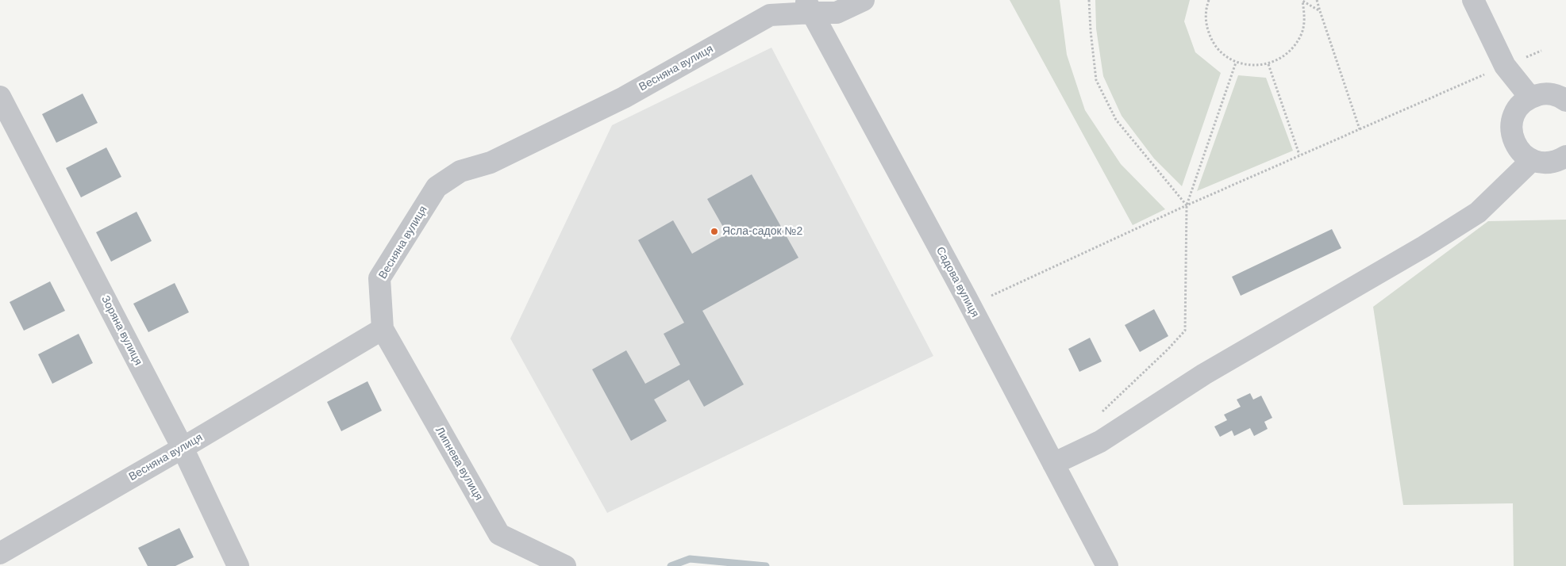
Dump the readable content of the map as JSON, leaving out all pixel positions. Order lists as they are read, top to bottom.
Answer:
{
  "streets": {
    "street": [
      "Весняна вулиця",
      "Садова вулиця",
      "Зоряна вулиця",
      "Липнева вулиця"
    ]
  },
  "crossings": [
    ["Весняна вулиця", "Садова вулиця"],
    ["Весняна вулиця", "Зоряна вулиця"],
    ["Весняна вулиця", "Липнева вулиця"]
  ],
  "places": ["Ясла-садок №2"]
}
